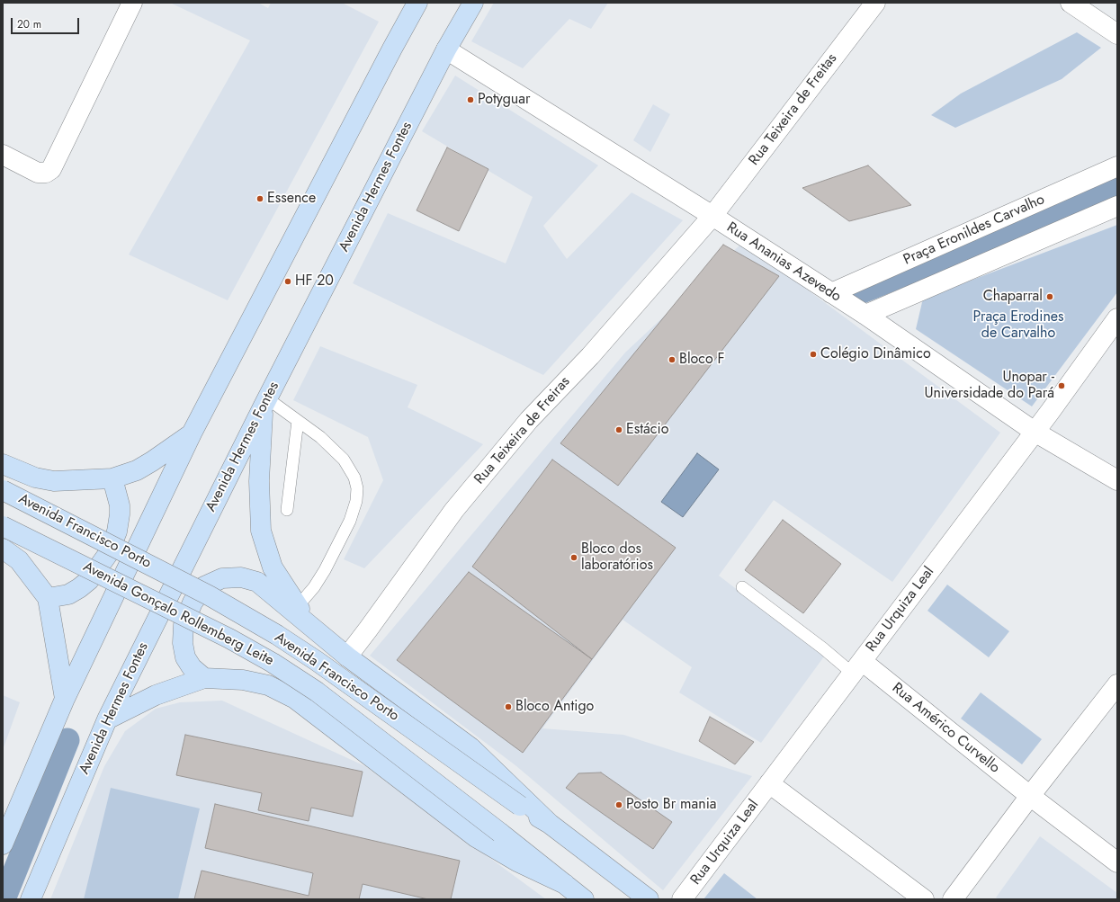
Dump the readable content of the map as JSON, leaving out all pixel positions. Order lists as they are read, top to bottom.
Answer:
{
  "streets": {
    "main road": ["Avenida Hermes Fontes", "Avenida Francisco Porto", "Avenida Gonçalo Rollemberg Leite"],
    "street": [
      "Rua Teixeira de Freitas",
      "Praça Eronildes Carvalho",
      "Rua Ananias Azevedo",
      "Rua Teixeira de Freiras",
      "Rua Urquiza Leal",
      "Rua Américo Curvello"
    ]
  },
  "crossings": [
    ["Rua Teixeira de Freitas", "Rua Ananias Azevedo"],
    ["Rua Teixeira de Freitas", "Rua Teixeira de Freiras"],
    ["Avenida Hermes Fontes", "Rua Ananias Azevedo"],
    ["Praça Eronildes Carvalho", "Rua Ananias Azevedo"],
    ["Rua Ananias Azevedo", "Rua Teixeira de Freiras"],
    ["Rua Ananias Azevedo", "Rua Urquiza Leal"],
    ["Rua Urquiza Leal", "Rua Américo Curvello"]
  ],
  "parks": ["Praça Erodines de Carvalho"],
  "places": [
    "Potyguar",
    "Essence",
    "HF 20",
    "Chaparral",
    "Colégio Dinâmico",
    "Bloco F",
    "Unopar - Universidade do Pará",
    "Estácio",
    "Bloco dos laboratórios",
    "Bloco Antigo",
    "Posto Br mania"
  ],
  "scale_bar": "20 m"
}
